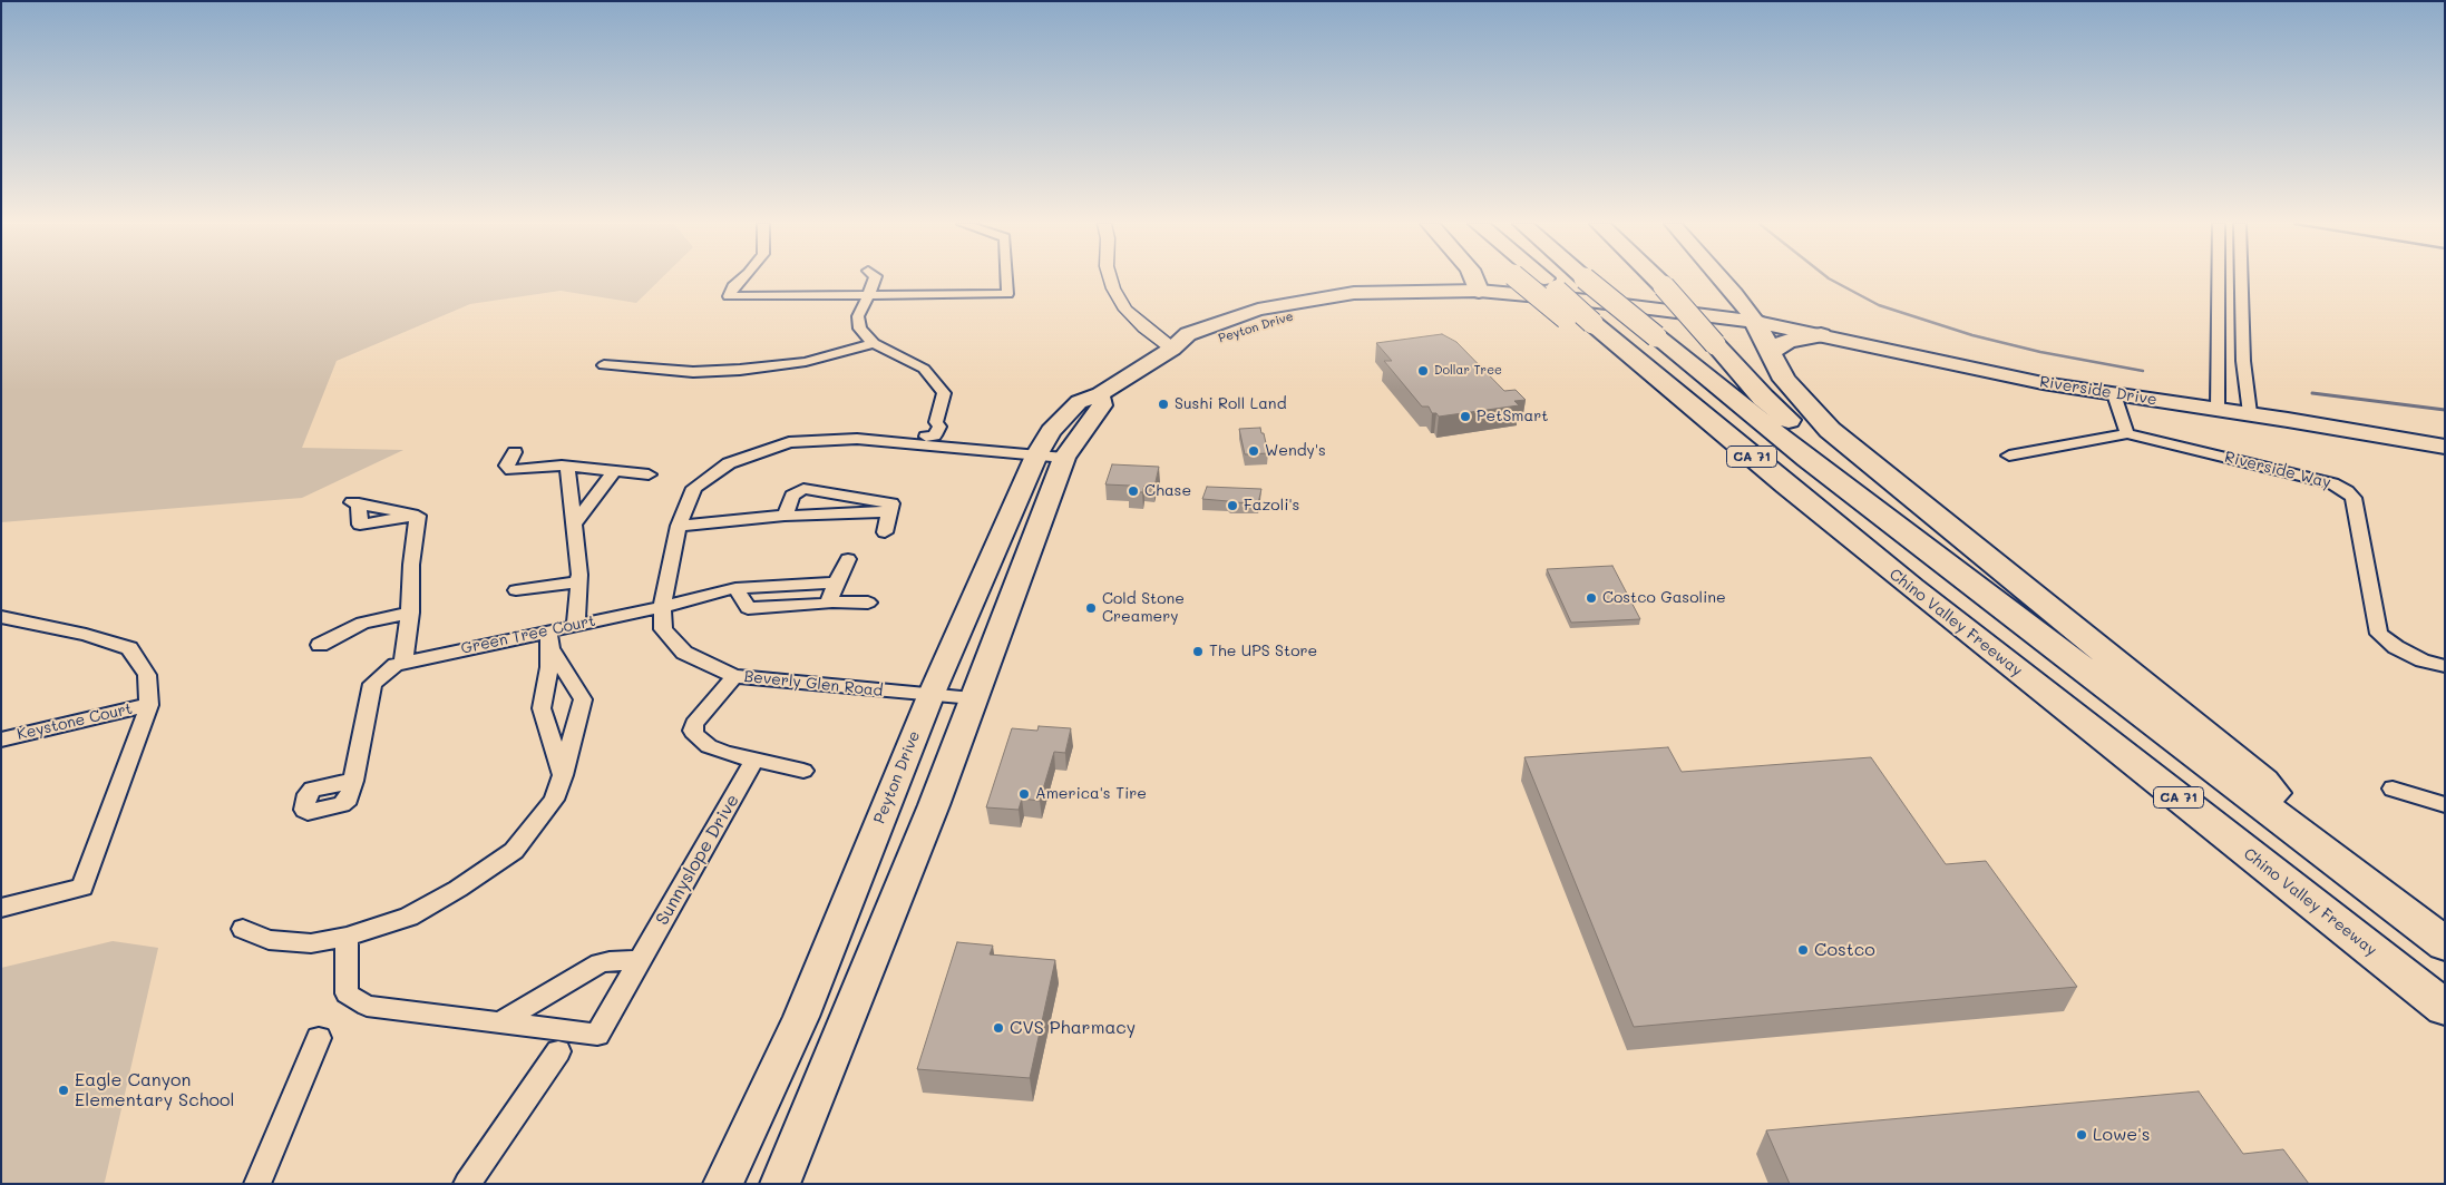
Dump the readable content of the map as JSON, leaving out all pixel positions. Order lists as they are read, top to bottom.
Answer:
{
  "streets": {
    "highway": ["CA 71", "Chino Valley Freeway"],
    "main road": ["Peyton Drive", "Riverside Drive"],
    "street": [
      "Riverside Way",
      "Green Tree Court",
      "Beverly Glen Road",
      "Keystone Court",
      "Sunnyslope Drive"
    ]
  },
  "crossings": [
    ["Peyton Drive", "Riverside Drive"],
    ["Peyton Drive", "Beverly Glen Road"],
    ["Green Tree Court", "Beverly Glen Road"]
  ],
  "places": [
    "Dollar Tree",
    "Sushi Roll Land",
    "PetSmart",
    "Wendy's",
    "Chase",
    "Fazoli's",
    "Costco Gasoline",
    "Cold Stone Creamery",
    "The UPS Store",
    "America's Tire",
    "Costco",
    "CVS Pharmacy",
    "Eagle Canyon Elementary School",
    "Lowe's"
  ]
}
